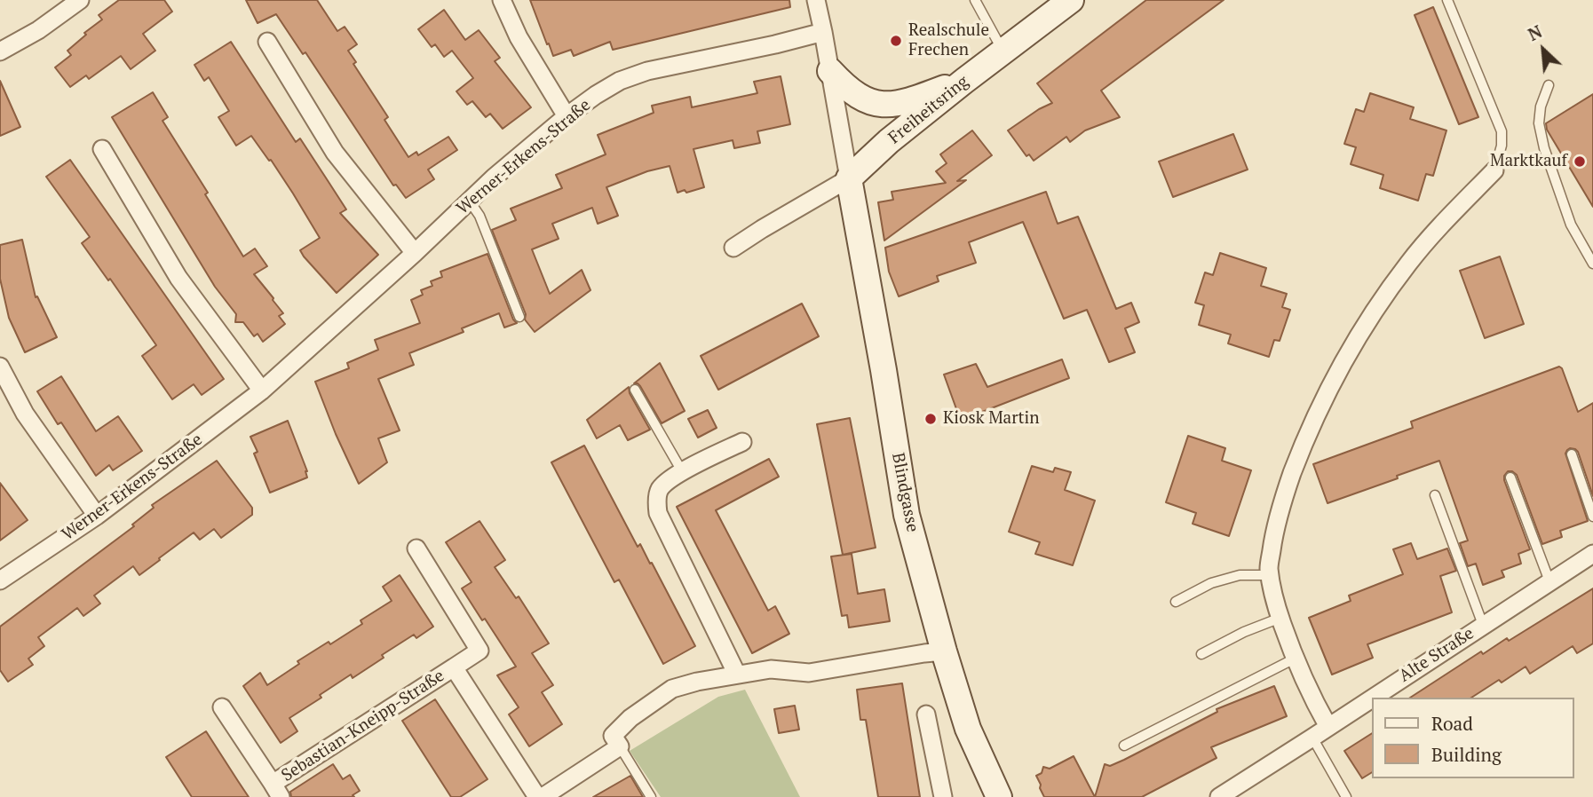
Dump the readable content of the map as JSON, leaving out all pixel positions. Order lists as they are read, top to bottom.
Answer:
{
  "streets": {
    "main road": ["Freiheitsring", "Blindgasse"],
    "street": ["Werner-Erkens-Straße", "Alte Straße", "Sebastian-Kneipp-Straße"]
  },
  "crossings": [
    ["Freiheitsring", "Blindgasse"]
  ],
  "places": ["Realschule Frechen", "Marktkauf", "Kiosk Martin"],
  "legend": ["Road", "Building"],
  "north": "top left"
}
